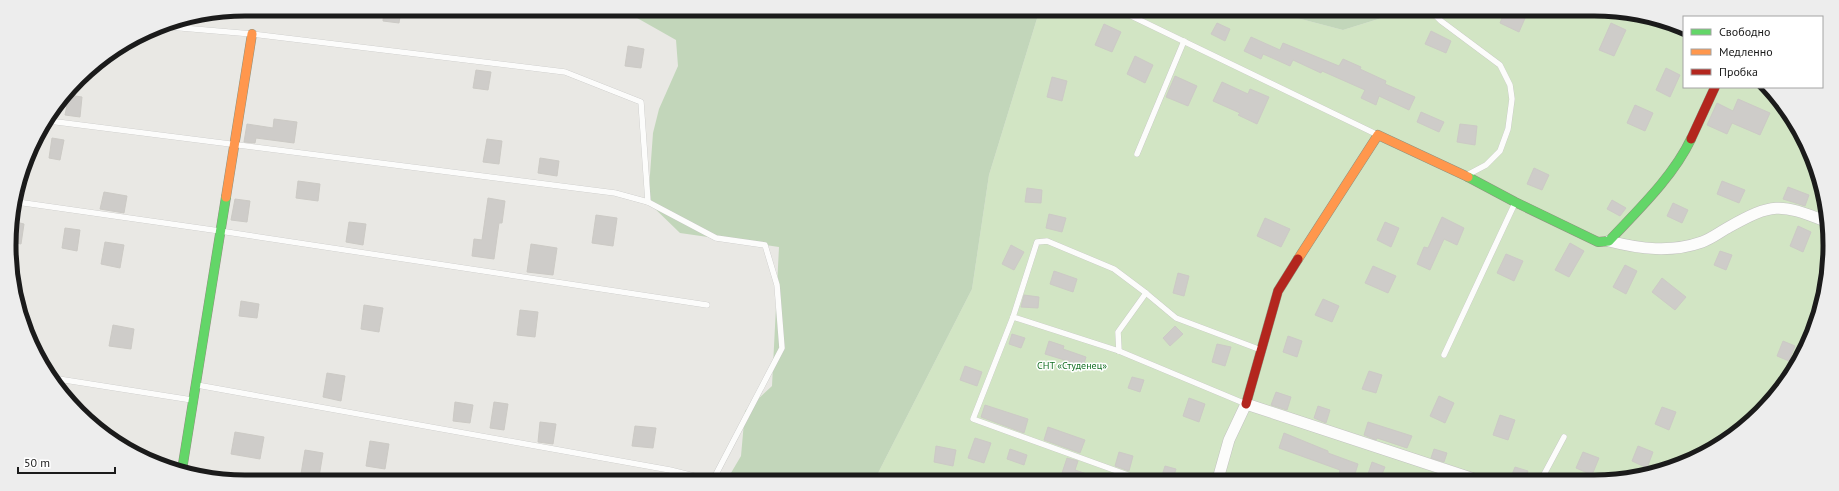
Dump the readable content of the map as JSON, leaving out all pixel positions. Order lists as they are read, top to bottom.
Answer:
{
  "parks": ["СНТ «Студенец»"],
  "legend": ["Свободно", "Медленно", "Пробка"],
  "scale_bar": "50 m"
}
